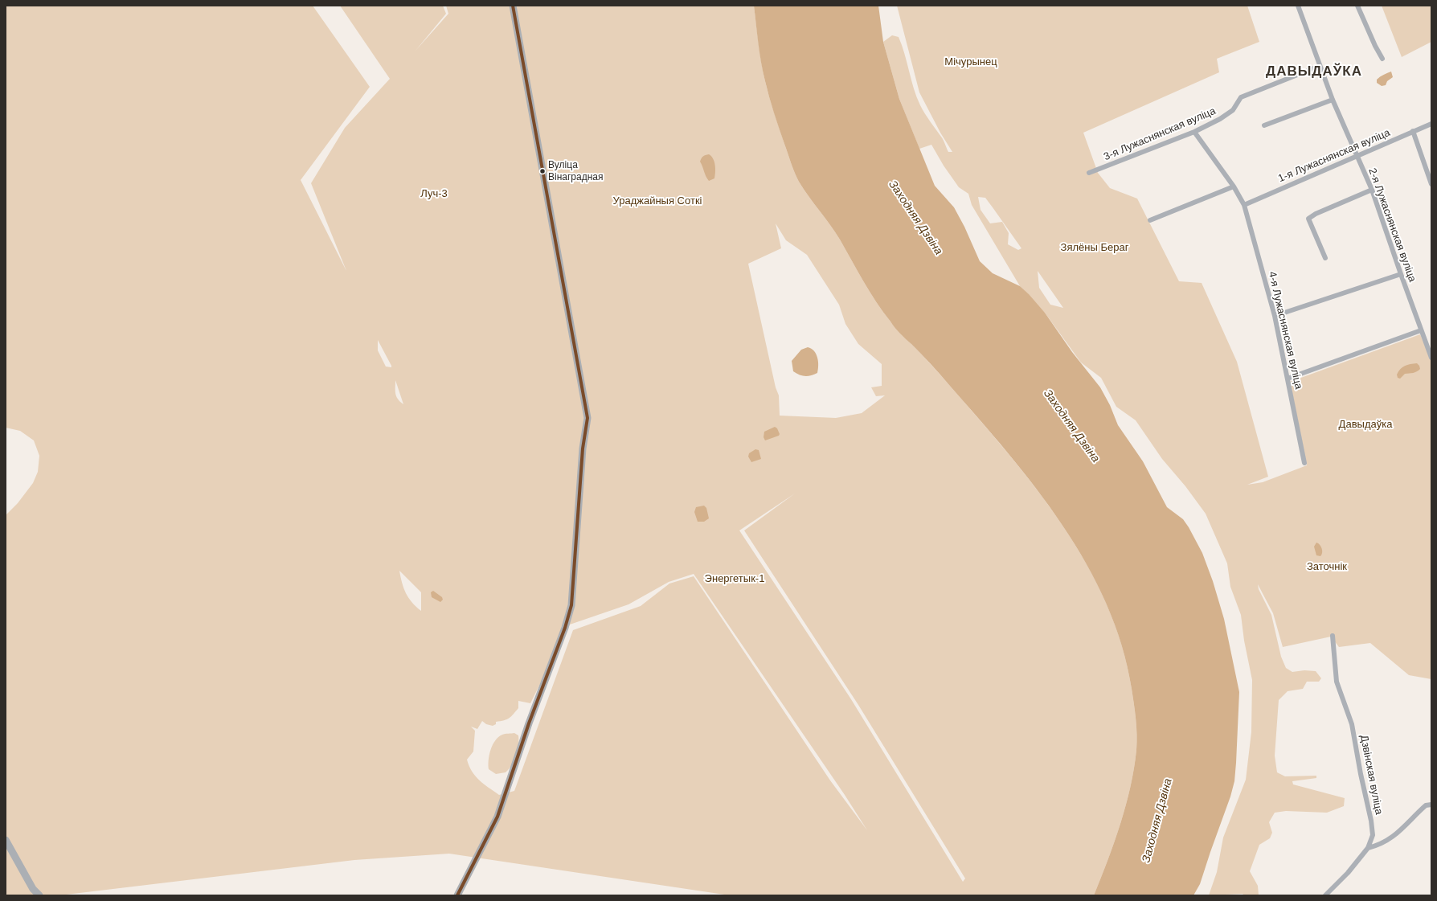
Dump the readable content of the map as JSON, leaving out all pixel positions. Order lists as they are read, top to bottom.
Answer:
{
  "streets": {
    "street": [
      "3-я Лужаснянская вуліца",
      "1-я Лужаснянская вуліца",
      "2-я Лужаснянская вуліца",
      "4-я Лужаснянская вуліца",
      "Дзвінская вуліца"
    ]
  },
  "crossings": [
    ["3-я Лужаснянская вуліца", "2-я Лужаснянская вуліца"],
    ["3-я Лужаснянская вуліца", "4-я Лужаснянская вуліца"],
    ["1-я Лужаснянская вуліца", "2-я Лужаснянская вуліца"],
    ["1-я Лужаснянская вуліца", "4-я Лужаснянская вуліца"]
  ],
  "districts": ["ДАВЫДАЎКА"],
  "water": ["Заходняя Дзвіна"],
  "parks": [
    "Мічурынец",
    "Луч-3",
    "Ураджайныя Соткі",
    "Зялёны Бераг",
    "Давыдаўка",
    "Заточнік",
    "Энергетык-1"
  ],
  "places": ["Вуліца Вінаградная"]
}
